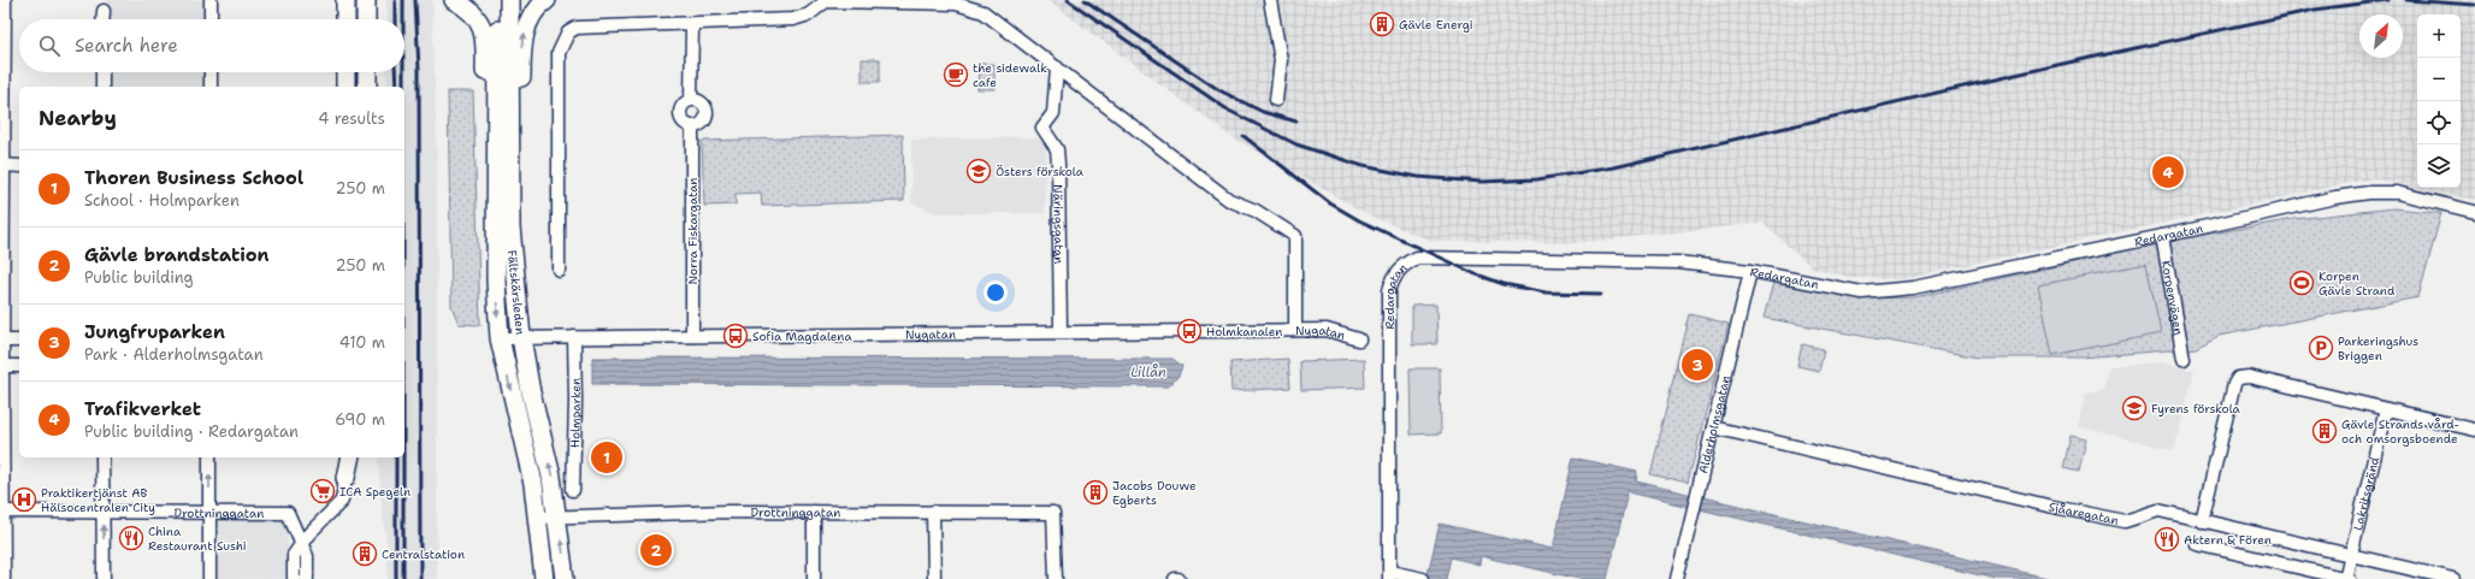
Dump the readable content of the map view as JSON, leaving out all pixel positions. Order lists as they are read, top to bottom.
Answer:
{
  "streets": {
    "main road": ["Fältskärsleden"],
    "street": [
      "Näringsgatan",
      "Norra Fiskargatan",
      "Redargatan",
      "Korpenvägen",
      "Nygatan",
      "Holmparken",
      "Alderholmsgatan",
      "Lakritsgränd",
      "Drottninggatan",
      "Sjåaregatan"
    ]
  },
  "crossings": [
    ["Näringsgatan", "Nygatan"],
    ["Norra Fiskargatan", "Nygatan"],
    ["Redargatan", "Korpenvägen"],
    ["Redargatan", "Alderholmsgatan"],
    ["Fältskärsleden", "Nygatan"],
    ["Fältskärsleden", "Drottninggatan"],
    ["Nygatan", "Holmparken"],
    ["Alderholmsgatan", "Sjåaregatan"],
    ["Lakritsgränd", "Sjåaregatan"]
  ],
  "water": ["Lillån"],
  "places": {
    "building": [
      "Gävle Energi",
      "Gävle Strands vård- och omsorgsboende",
      "Jacobs Douwe Egberts",
      "Centralstation"
    ],
    "cafe": ["the sidewalk cafe"],
    "school or university": ["Östers förskola", "Fyrens förskola"],
    "sports": ["Korpen Gävle Strand"],
    "bus stop": ["Holmkanalen", "Sofia Magdalena"],
    "parking": ["Parkeringshus Briggen"],
    "supermarket": ["ICA Spegeln"],
    "hospital": ["Praktikertjänst AB Hälsocentralen City"],
    "restaurant": ["China Restaurant Sushi", "Aktern & Fören"]
  },
  "north": "top right",
  "page": {
    "map_buttons": ["+", "−"],
    "search": "Search here",
    "heading": ["Nearby", "4 results"],
    "list": [
      {
        "mark": "1",
        "name": "Thoren Business School",
        "note": "School · Holmparken",
        "value": "250 m"
      },
      {
        "mark": "2",
        "name": "Gävle brandstation",
        "note": "Public building",
        "value": "250 m"
      },
      {
        "mark": "3",
        "name": "Jungfruparken",
        "note": "Park · Alderholmsgatan",
        "value": "410 m"
      },
      {
        "mark": "4",
        "name": "Trafikverket",
        "note": "Public building · Redargatan",
        "value": "690 m"
      }
    ],
    "pins": [
      "4",
      "3",
      "1",
      "2"
    ]
  }
}
